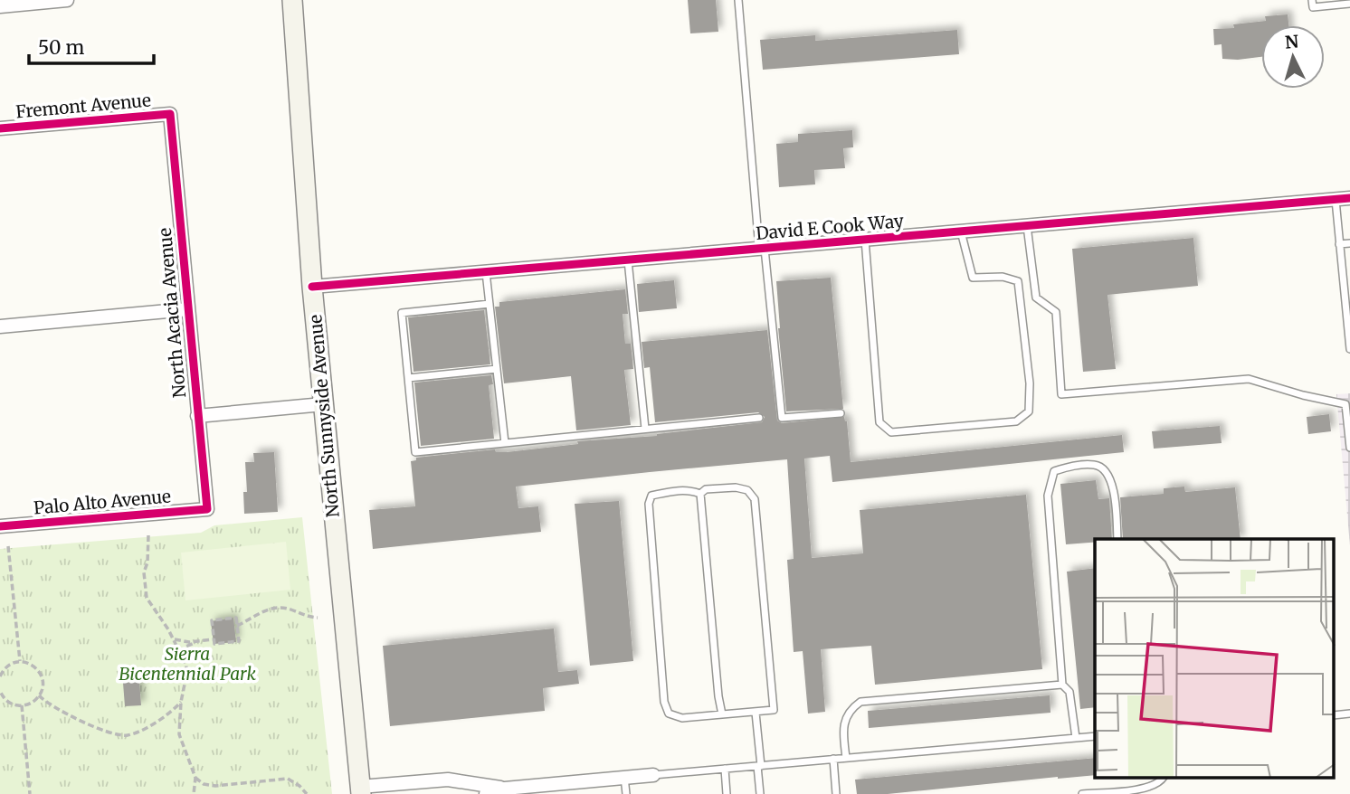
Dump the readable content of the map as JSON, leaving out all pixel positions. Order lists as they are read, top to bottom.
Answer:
{
  "streets": {
    "main road": ["North Sunnyside Avenue"],
    "street": [
      "Fremont Avenue",
      "David E Cook Way",
      "North Acacia Avenue",
      "Palo Alto Avenue"
    ]
  },
  "crossings": [
    ["Fremont Avenue", "North Acacia Avenue"],
    ["David E Cook Way", "North Sunnyside Avenue"],
    ["North Acacia Avenue", "Palo Alto Avenue"]
  ],
  "parks": ["Sierra Bicentennial Park"],
  "scale_bar": "50 m",
  "north": "top"
}
